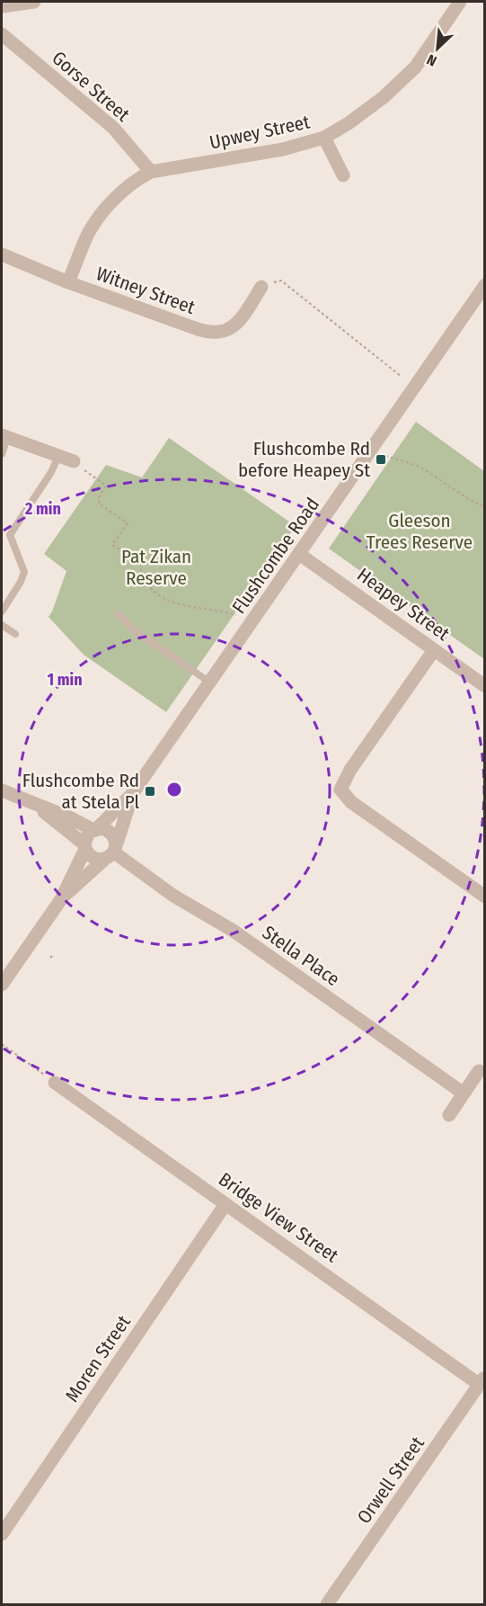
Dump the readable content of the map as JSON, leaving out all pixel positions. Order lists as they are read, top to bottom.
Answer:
{
  "streets": {
    "street": [
      "Gorse Street",
      "Upwey Street",
      "Witney Street",
      "Flushcombe Road",
      "Heapey Street",
      "Stella Place",
      "Bridge View Street",
      "Moren Street",
      "Orwell Street"
    ]
  },
  "crossings": [
    ["Gorse Street", "Upwey Street"],
    ["Upwey Street", "Witney Street"],
    ["Flushcombe Road", "Heapey Street"],
    ["Flushcombe Road", "Stella Place"],
    ["Bridge View Street", "Moren Street"],
    ["Bridge View Street", "Orwell Street"]
  ],
  "parks": ["Gleeson Trees Reserve", "Pat Zikan Reserve"],
  "places": {
    "transit": ["Flushcombe Rd before Heapey St", "Flushcombe Rd at Stela Pl"]
  },
  "north": "bottom left",
  "rings": ["2 min", "1 min"]
}
